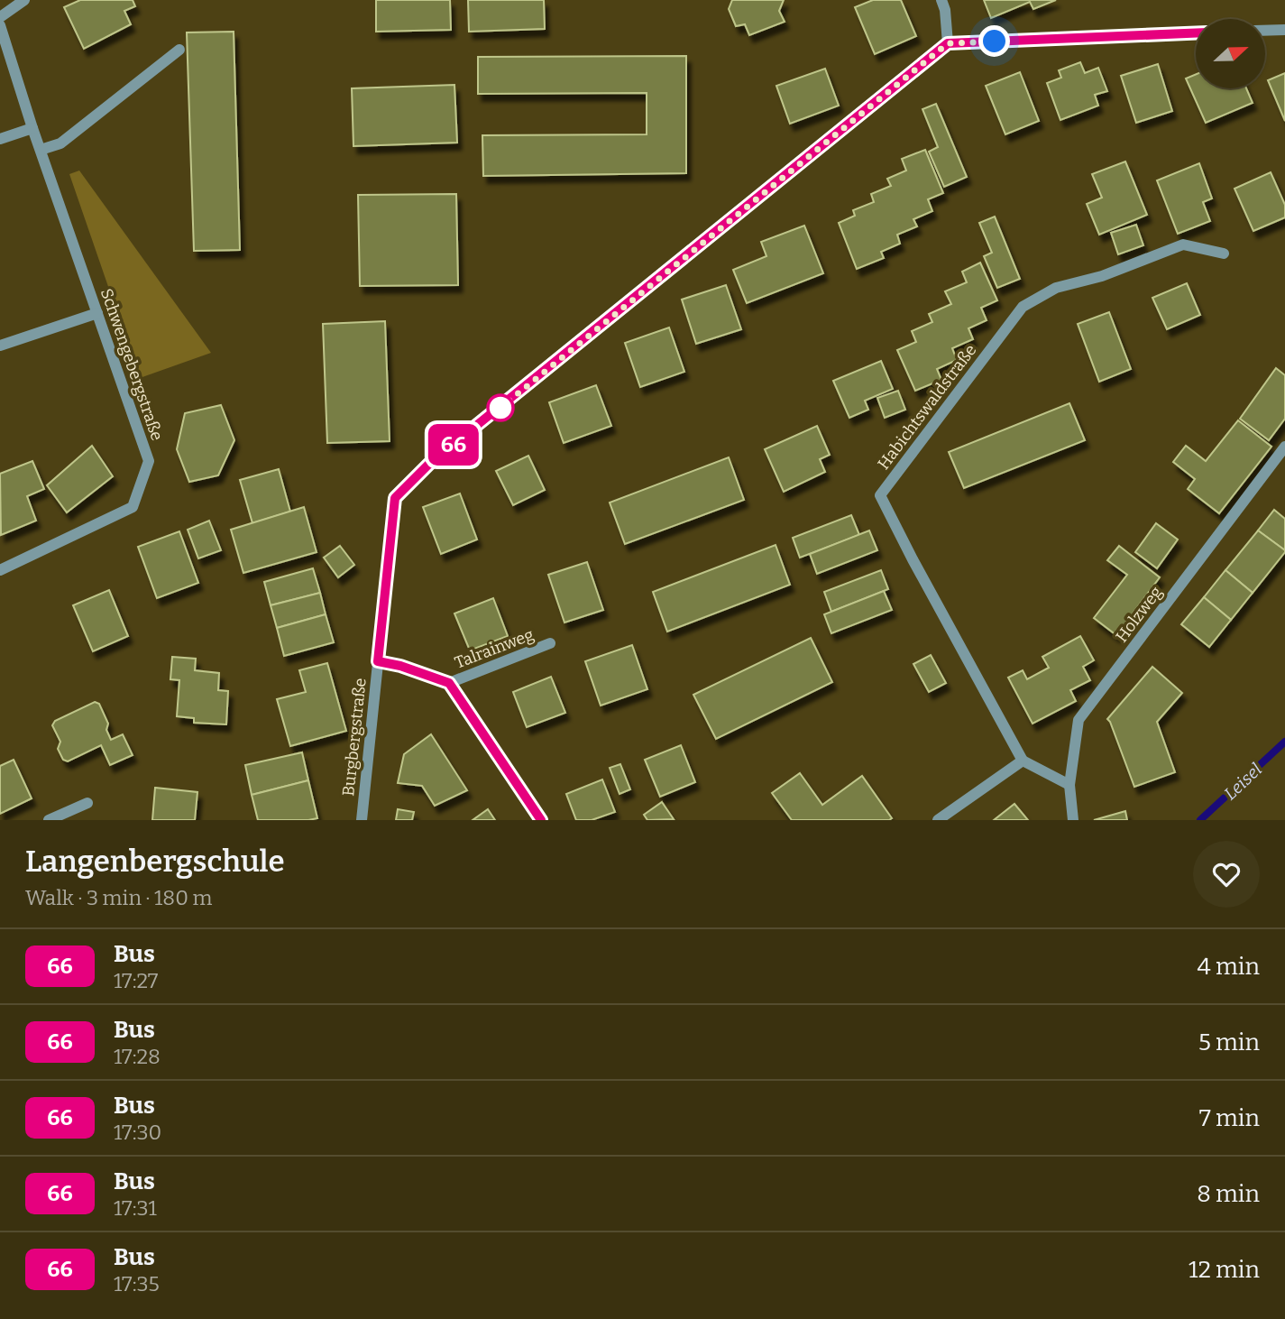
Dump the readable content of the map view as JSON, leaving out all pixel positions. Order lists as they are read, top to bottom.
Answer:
{
  "streets": {
    "street": [
      "Schwengebergstraße",
      "Habichtswaldstraße",
      "Holzweg",
      "Talrainweg",
      "Burgbergstraße"
    ]
  },
  "crossings": [
    ["Talrainweg", "Burgbergstraße"]
  ],
  "water": ["Leisel"],
  "lines": ["bus line 66"],
  "north": "right",
  "page": {
    "on_map": "66",
    "heading": ["Langenbergschule", "Walk · 3 min · 180 m"],
    "list": [
      {
        "mark": "66",
        "name": "Bus",
        "note": "17:27",
        "value": "4 min"
      },
      {
        "mark": "66",
        "name": "Bus",
        "note": "17:28",
        "value": "5 min"
      },
      {
        "mark": "66",
        "name": "Bus",
        "note": "17:30",
        "value": "7 min"
      },
      {
        "mark": "66",
        "name": "Bus",
        "note": "17:31",
        "value": "8 min"
      },
      {
        "mark": "66",
        "name": "Bus",
        "note": "17:35",
        "value": "12 min"
      }
    ]
  }
}
